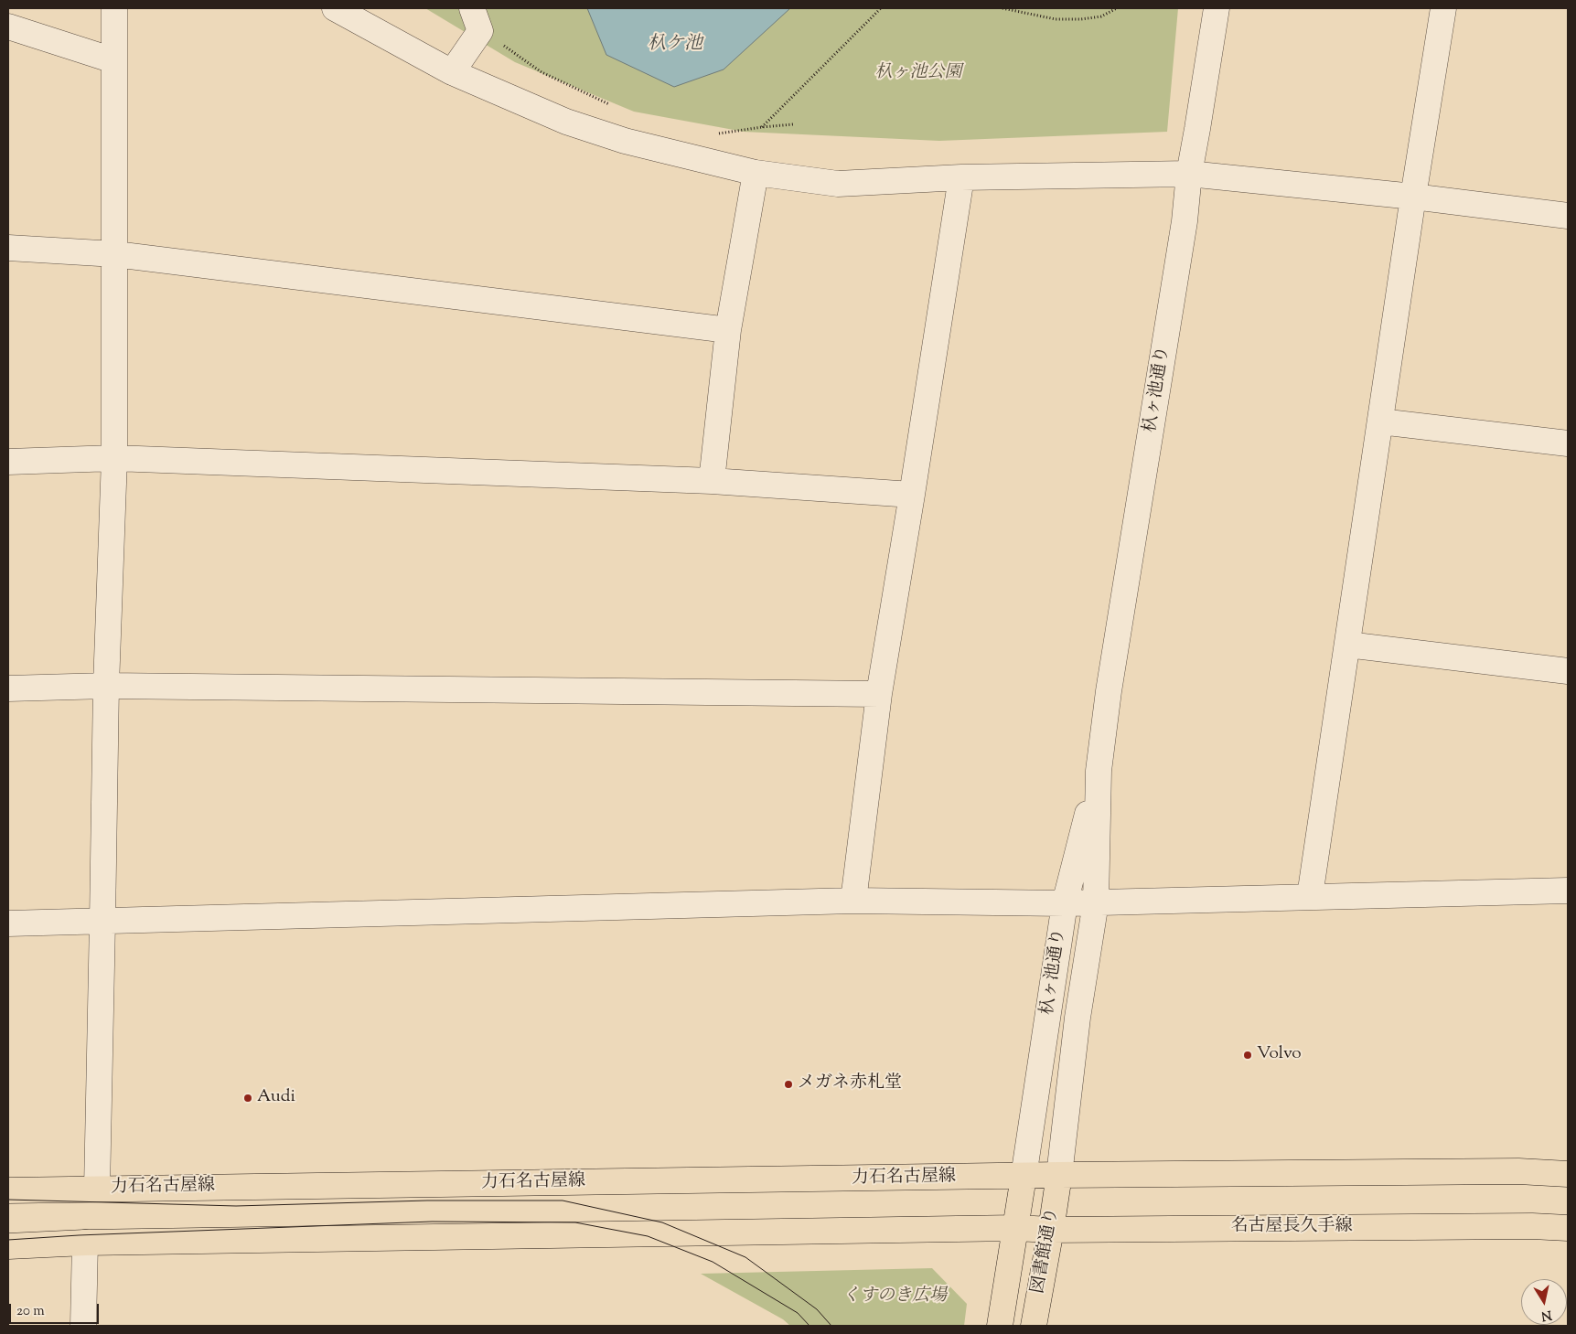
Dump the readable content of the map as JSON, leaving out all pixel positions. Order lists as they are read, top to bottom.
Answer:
{
  "streets": {
    "main road": ["力石名古屋線", "名古屋長久手線", "図書館通り"],
    "street": ["杁ヶ池通り"]
  },
  "crossings": [
    ["杁ヶ池通り", "力石名古屋線"],
    ["杁ヶ池通り", "図書館通り"],
    ["力石名古屋線", "図書館通り"],
    ["名古屋長久手線", "図書館通り"]
  ],
  "water": ["杁ケ池"],
  "parks": ["杁ヶ池公園", "くすのき広場"],
  "places": ["Volvo", "メガネ赤札堂", "Audi"],
  "scale_bar": "20 m",
  "north": "bottom"
}
